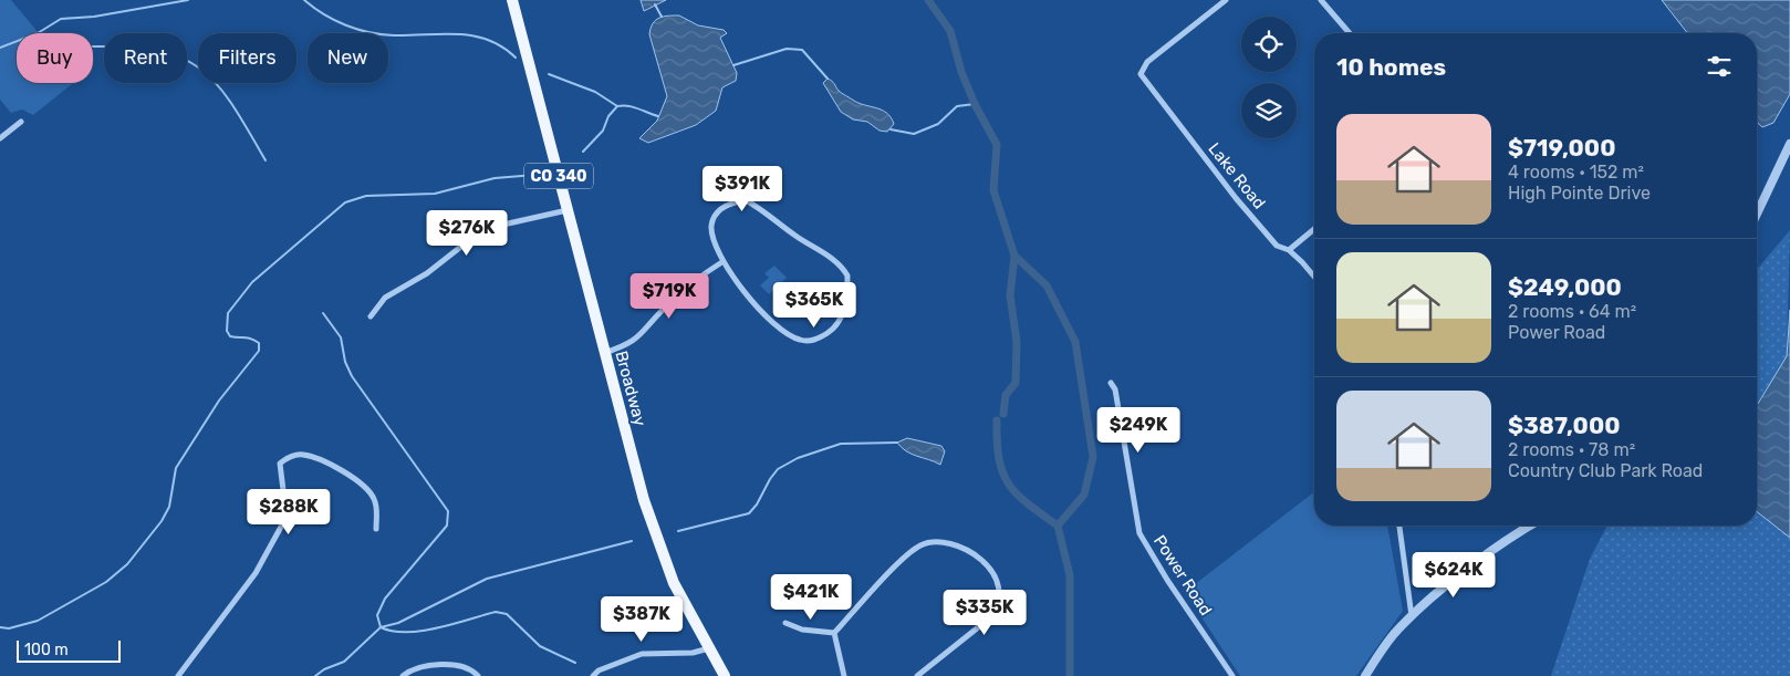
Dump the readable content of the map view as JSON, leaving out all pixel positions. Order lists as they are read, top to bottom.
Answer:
{
  "streets": {
    "main road": ["CO 340", "Broadway"],
    "street": ["Lake Road", "Power Road"]
  },
  "scale_bar": "100 m",
  "page": {
    "chip": [
      "Buy",
      "Rent",
      "Filters",
      "New"
    ],
    "heading": "10 homes",
    "list": [
      {
        "name": "$719,000",
        "note": "4 rooms · 152 m² · High Pointe Drive"
      },
      {
        "name": "$249,000",
        "note": "2 rooms · 64 m² · Power Road"
      },
      {
        "name": "$387,000",
        "note": "2 rooms · 78 m² · Country Club Park Road"
      }
    ],
    "price": [
      "$391K",
      "$276K",
      "$719K",
      "$365K",
      "$249K",
      "$288K",
      "$624K",
      "$421K",
      "$335K",
      "$387K"
    ],
    "scale": "100 m"
  }
}
